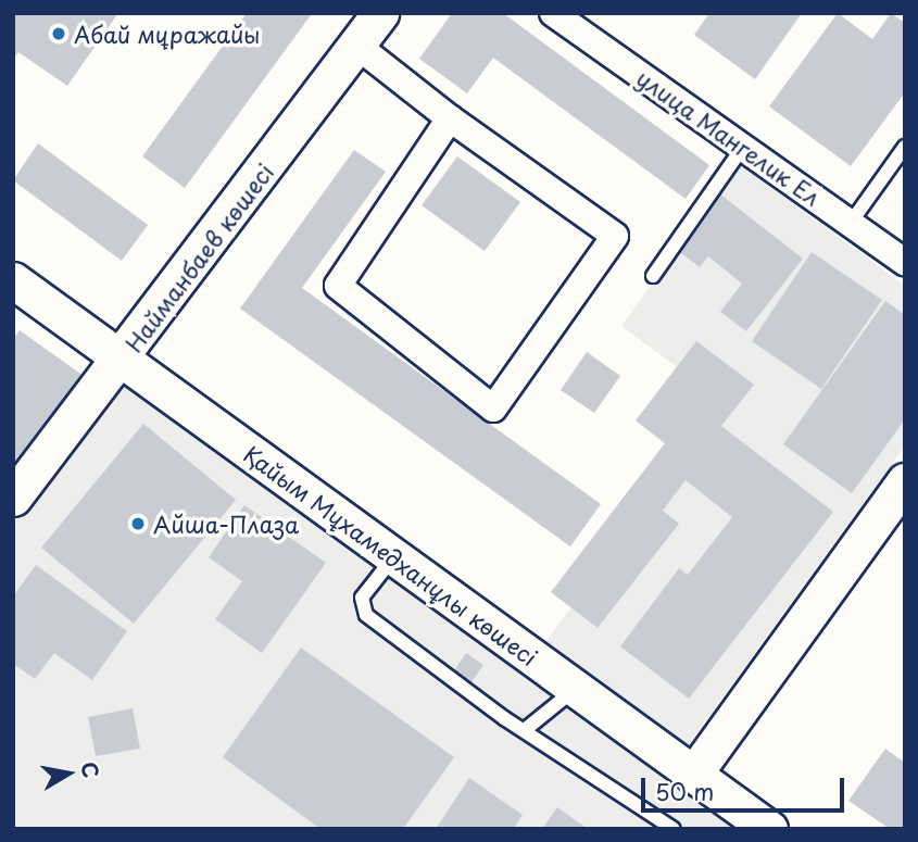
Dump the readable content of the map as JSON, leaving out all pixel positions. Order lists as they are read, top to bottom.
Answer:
{
  "streets": {
    "street": ["улица Мангелик Ел", "Найманбаев көшесі", "Қайым Мұхамедханұлы көшесі"]
  },
  "crossings": [
    ["Найманбаев көшесі", "Қайым Мұхамедханұлы көшесі"]
  ],
  "places": ["Абай мұражайы", "Айша-Плаза"],
  "scale_bar": "50 m",
  "north": "right"
}
